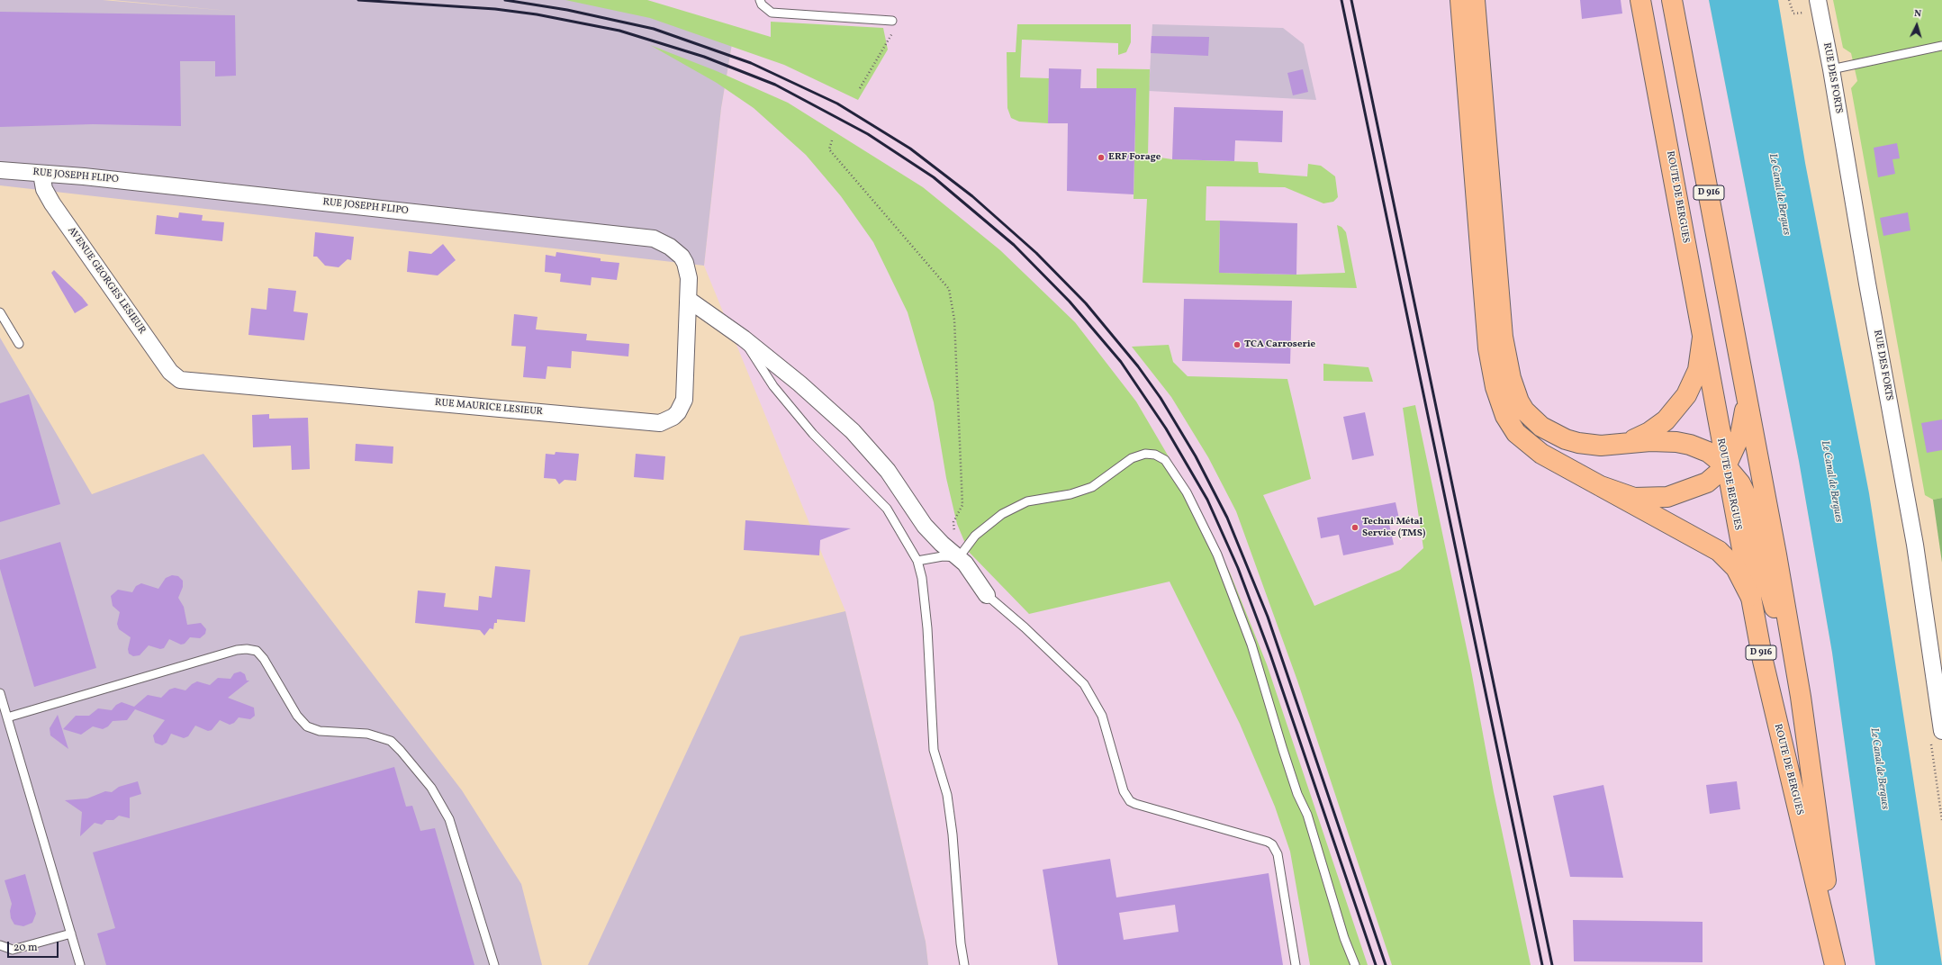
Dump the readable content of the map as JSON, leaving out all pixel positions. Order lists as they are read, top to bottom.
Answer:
{
  "streets": {
    "main road": ["D 916", "ROUTE DE BERGUES"],
    "street": [
      "RUE DES FORTS",
      "RUE JOSEPH FLIPO",
      "AVENUE GEORGES LESIEUR",
      "RUE MAURICE LESIEUR"
    ]
  },
  "crossings": [
    ["RUE JOSEPH FLIPO", "AVENUE GEORGES LESIEUR"],
    ["RUE JOSEPH FLIPO", "RUE MAURICE LESIEUR"],
    ["AVENUE GEORGES LESIEUR", "RUE MAURICE LESIEUR"]
  ],
  "water": ["Le Canal de Bergues"],
  "places": ["ERF Forage", "TCA Carroserie", "Techni Métal Service (TMS)"],
  "scale_bar": "20 m",
  "north": "top"
}
